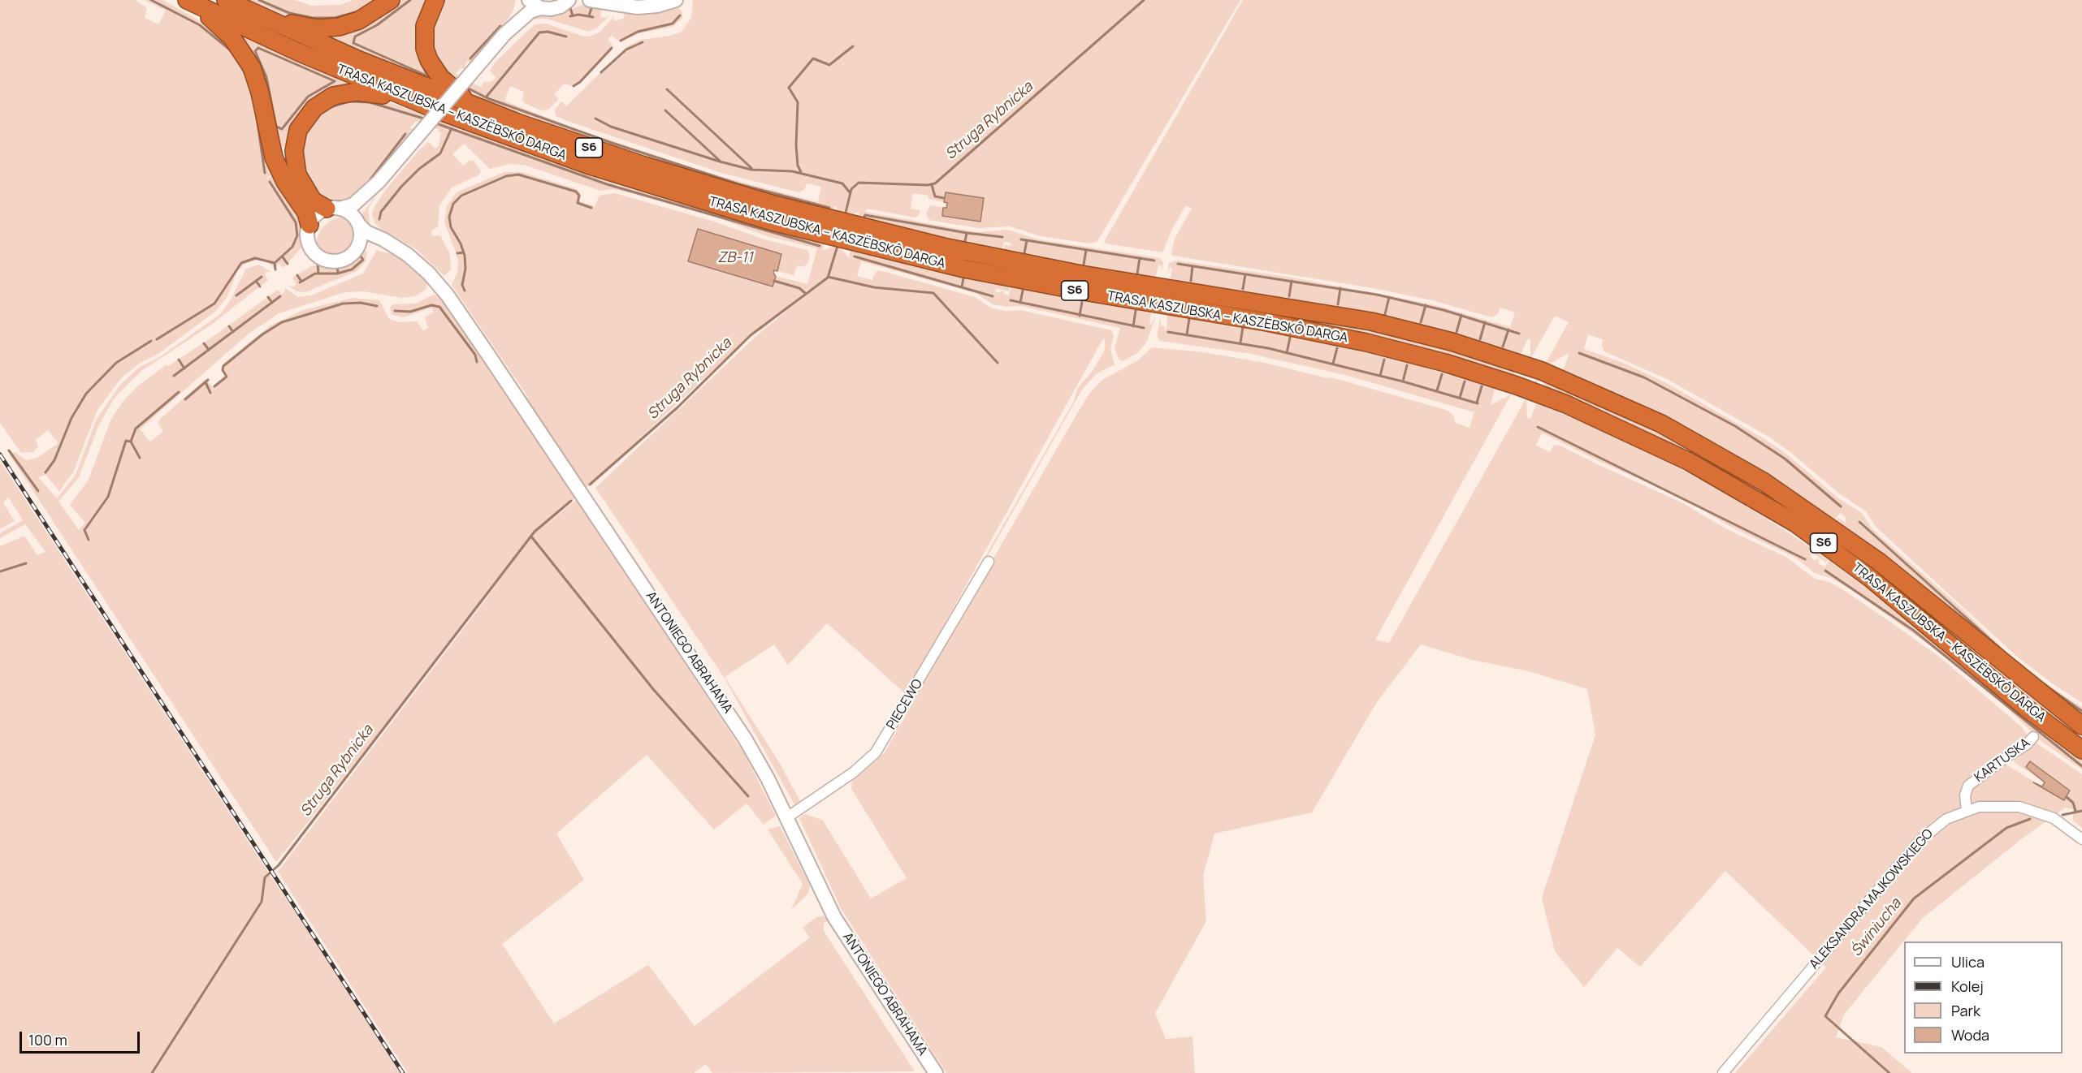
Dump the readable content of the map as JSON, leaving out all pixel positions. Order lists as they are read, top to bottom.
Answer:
{
  "streets": {
    "highway": ["TRASA KASZUBSKA – KASZËBSKÔ DARGA", "S6"],
    "main road": ["ANTONIEGO ABRAHAMA"],
    "street": ["PIECEWO", "KARTUSKA", "ALEKSANDRA MAJKOWSKIEGO"]
  },
  "crossings": [
    ["ANTONIEGO ABRAHAMA", "PIECEWO"],
    ["KARTUSKA", "ALEKSANDRA MAJKOWSKIEGO"]
  ],
  "water": ["Struga Rybnicka", "ZB-11", "Świniucha"],
  "legend": [
    "Ulica",
    "Kolej",
    "Park",
    "Woda"
  ],
  "scale_bar": "100 m"
}
